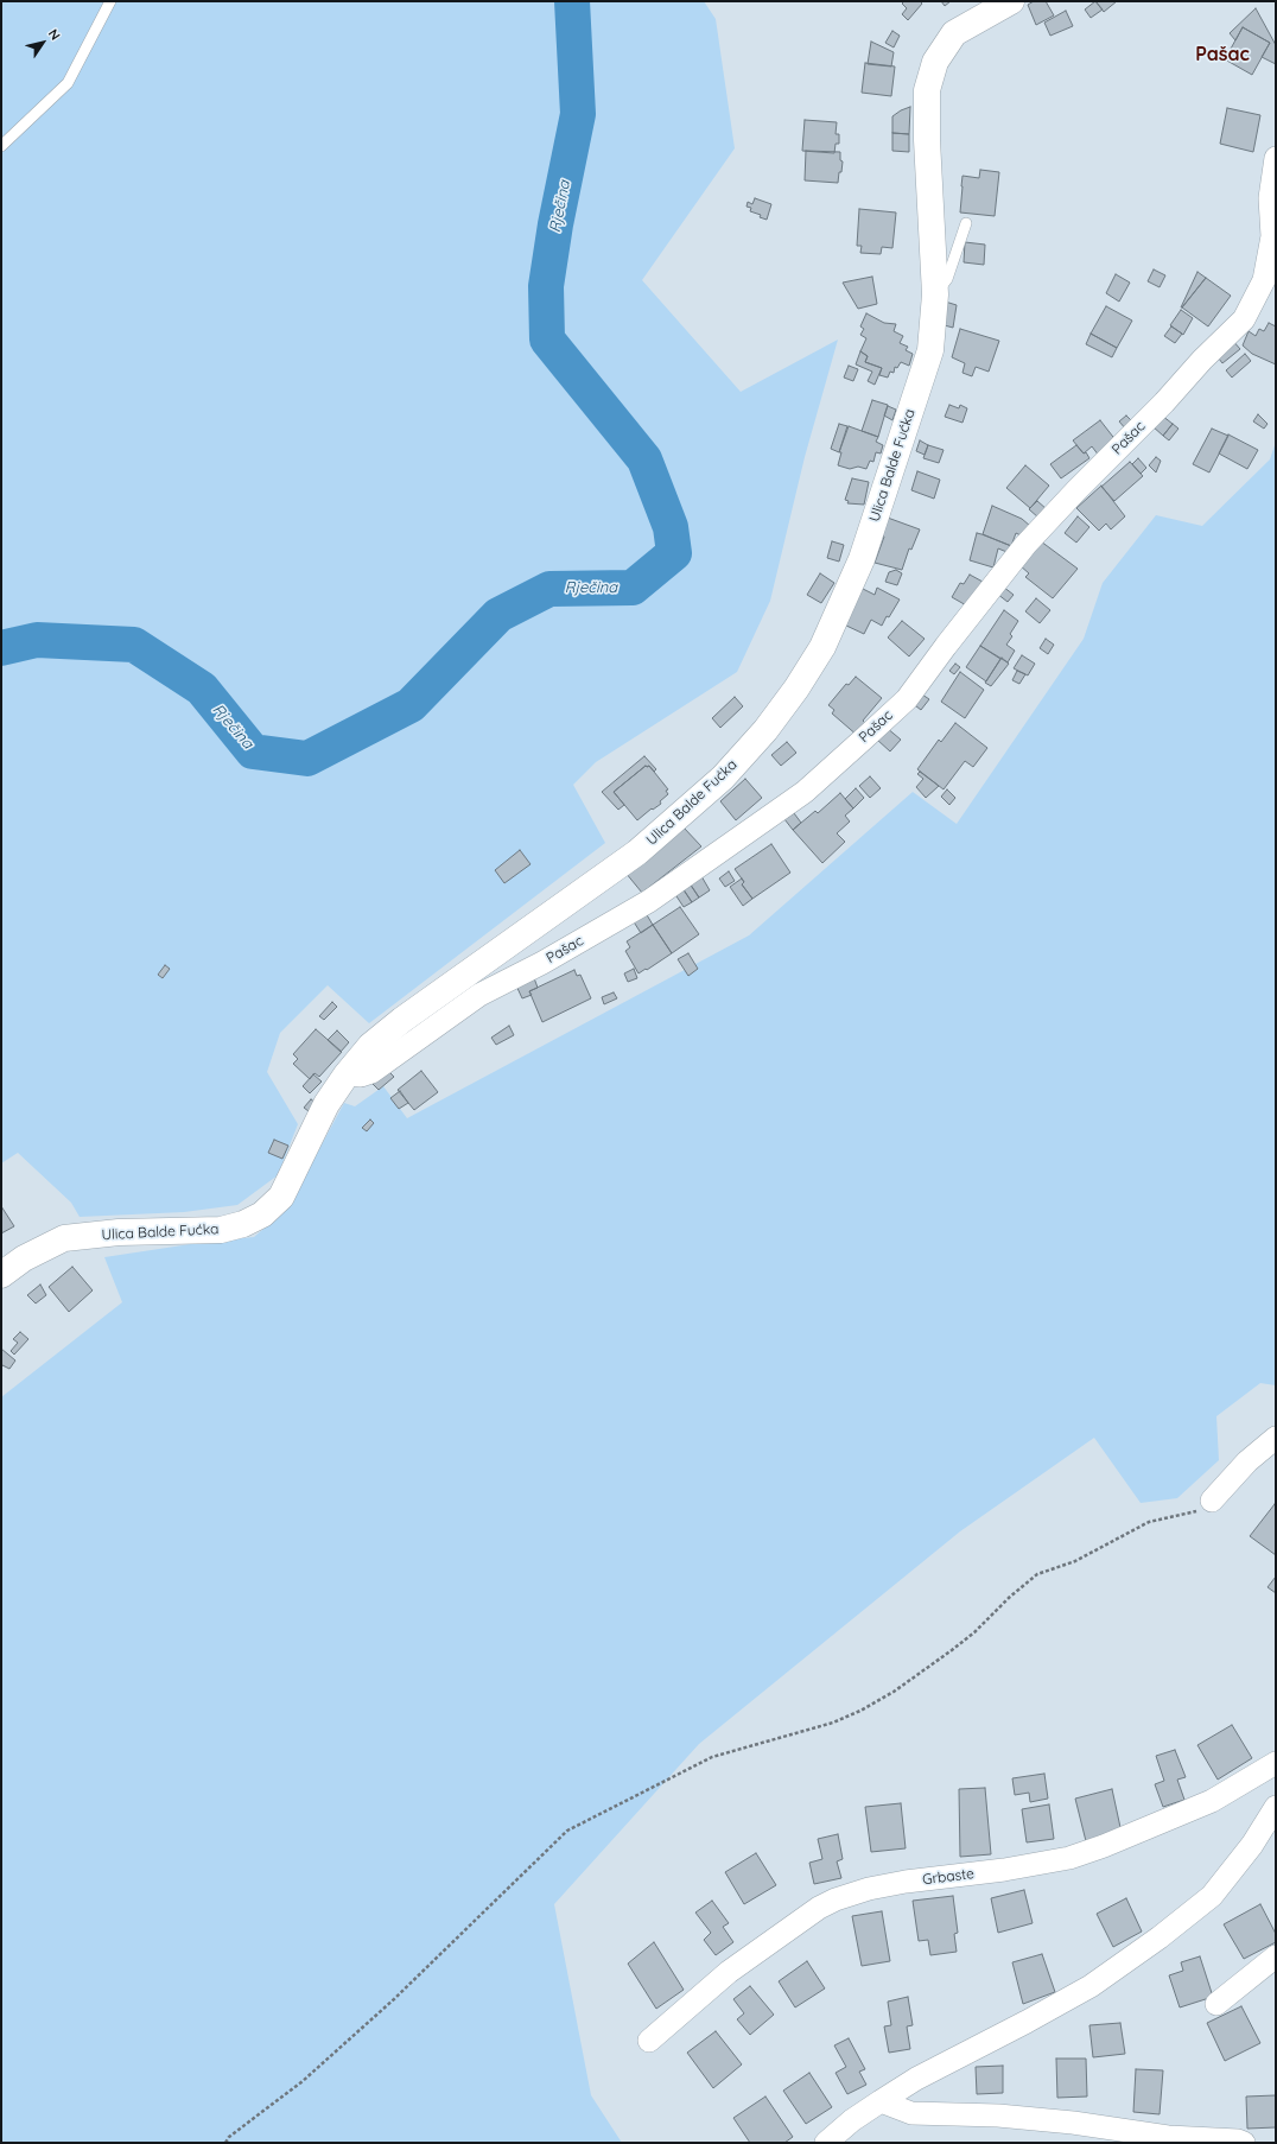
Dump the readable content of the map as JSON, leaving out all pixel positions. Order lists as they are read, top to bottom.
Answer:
{
  "streets": {
    "main road": ["Ulica Balde Fućka"],
    "street": ["Pašac", "Grbaste"]
  },
  "crossings": [
    ["Pašac", "Ulica Balde Fućka"]
  ],
  "districts": ["Pašac"],
  "water": ["Rječina"],
  "north": "top right"
}
